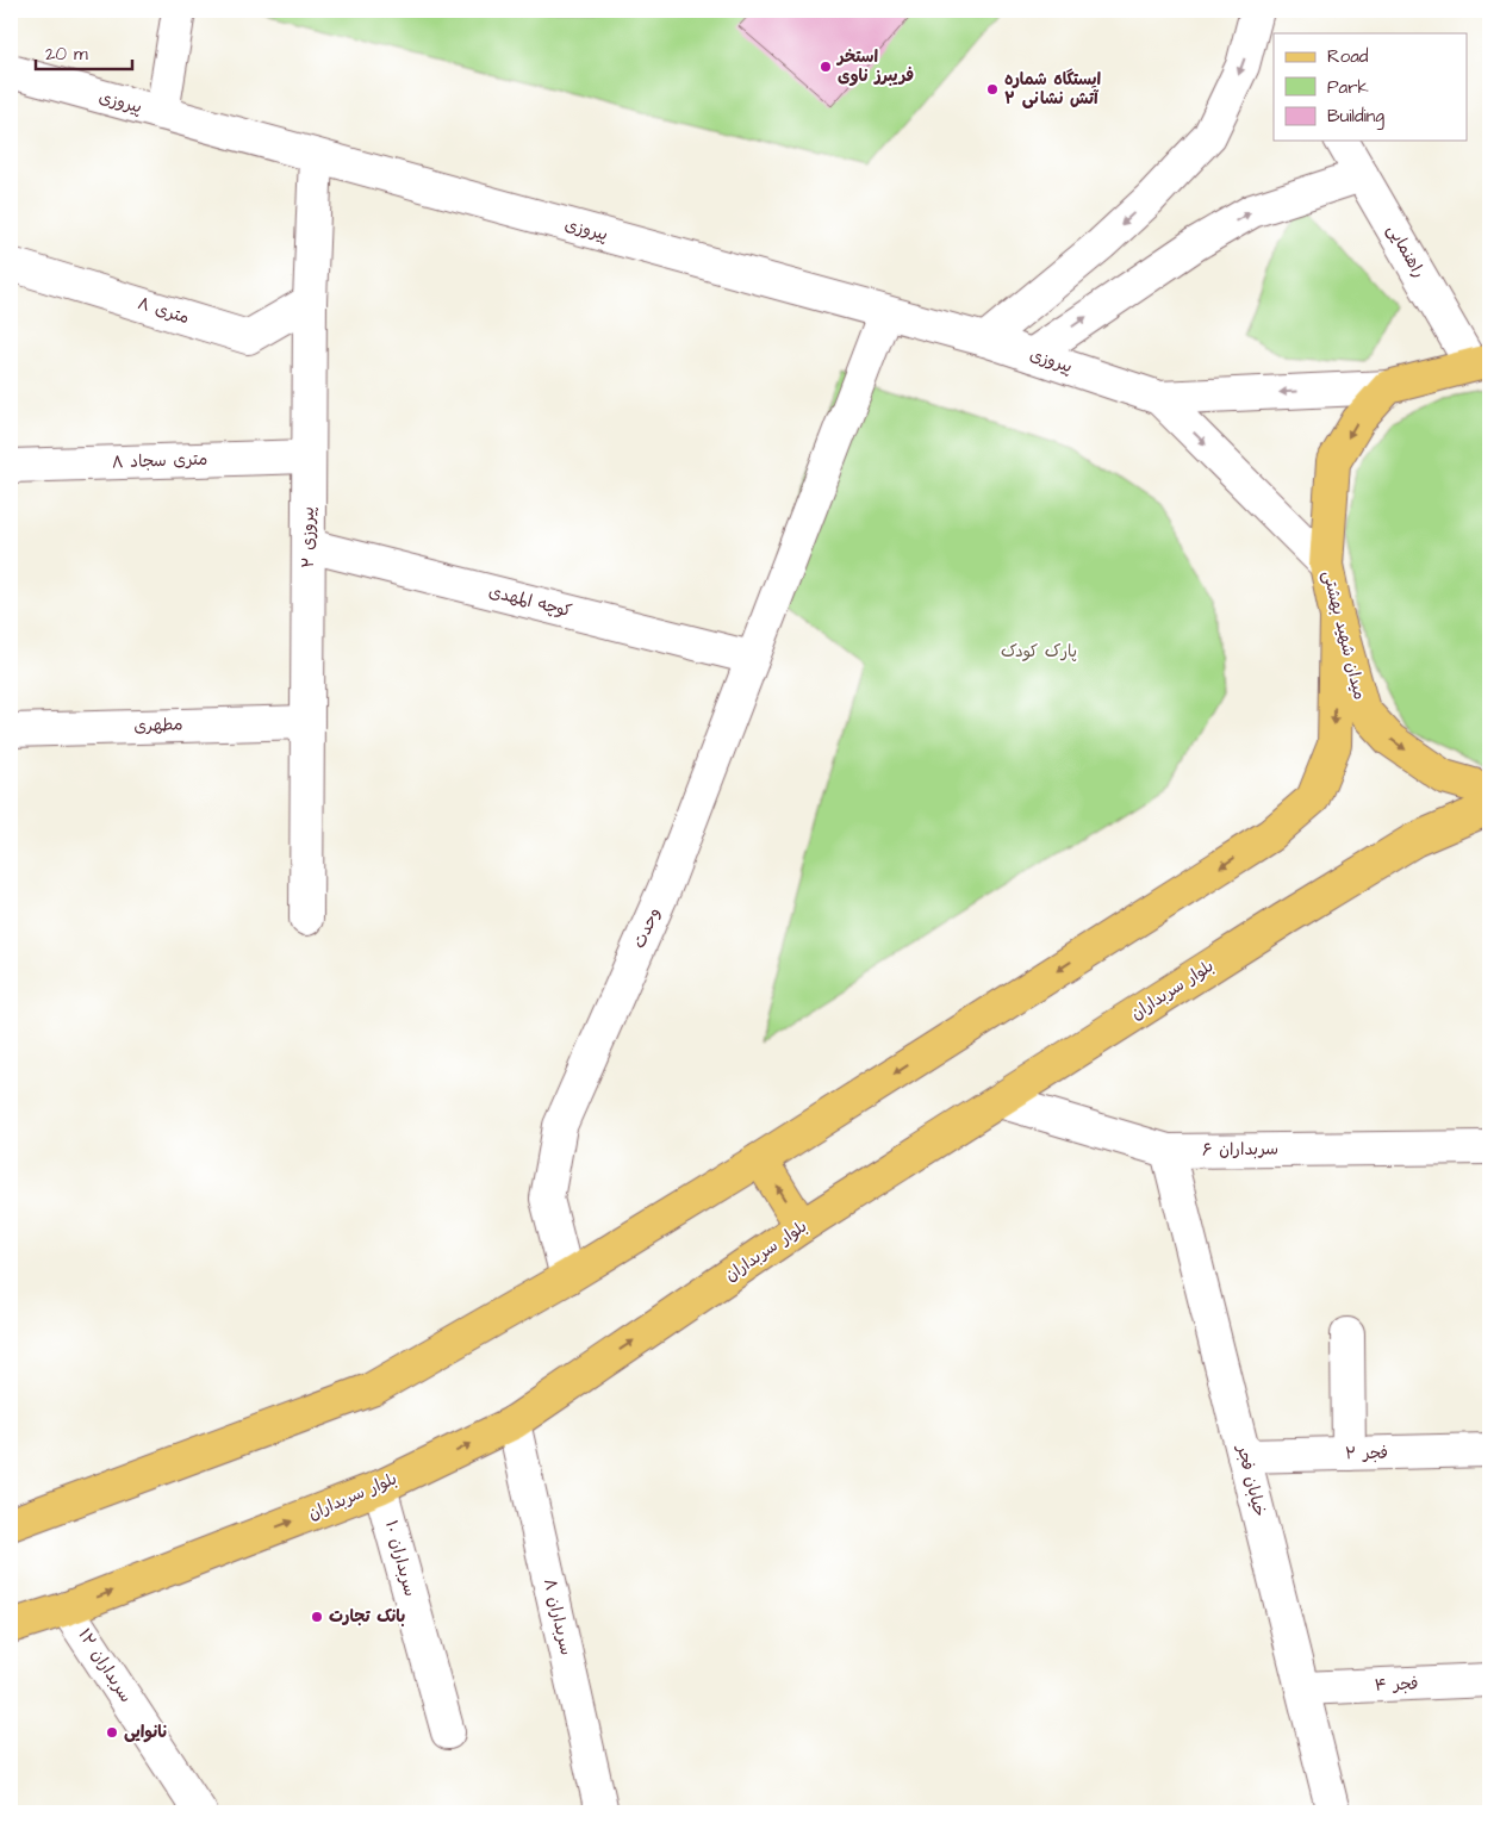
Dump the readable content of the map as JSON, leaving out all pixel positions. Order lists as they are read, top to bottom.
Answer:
{
  "streets": {
    "main road": ["میدان شهید بهشتی", "بلوار سربداران"],
    "street": [
      "پیروزی",
      "راهنمایی",
      "۸ متری",
      "متری سجاد ۸",
      "پیروزی ۲",
      "کوچه المهدی",
      "مطهری",
      "وحدت",
      "سربداران ۶",
      "فجر ۲",
      "خیابان فجر",
      "سربداران ۱۰",
      "سربداران ۸",
      "سربداران ۱۲",
      "فجر ۴"
    ]
  },
  "crossings": [
    ["پیروزی", "پیروزی ۲"],
    ["پیروزی", "وحدت"],
    ["۸ متری", "پیروزی ۲"],
    ["متری سجاد ۸", "پیروزی ۲"],
    ["پیروزی ۲", "کوچه المهدی"],
    ["پیروزی ۲", "مطهری"],
    ["کوچه المهدی", "وحدت"],
    ["بلوار سربداران", "سربداران ۶"],
    ["بلوار سربداران", "سربداران ۱۰"],
    ["بلوار سربداران", "سربداران ۸"],
    ["بلوار سربداران", "سربداران ۱۲"],
    ["سربداران ۶", "خیابان فجر"],
    ["فجر ۲", "خیابان فجر"],
    ["خیابان فجر", "فجر ۴"]
  ],
  "one_way": ["میدان شهید بهشتی"],
  "parks": ["پارک کودک"],
  "places": [
    "استخر فریبرز ناوی",
    "ایستگاه شماره ۲ آتش نشانی",
    "بانک تجارت",
    "نانوایی"
  ],
  "legend": ["Road", "Park", "Building"],
  "scale_bar": "20 m"
}
